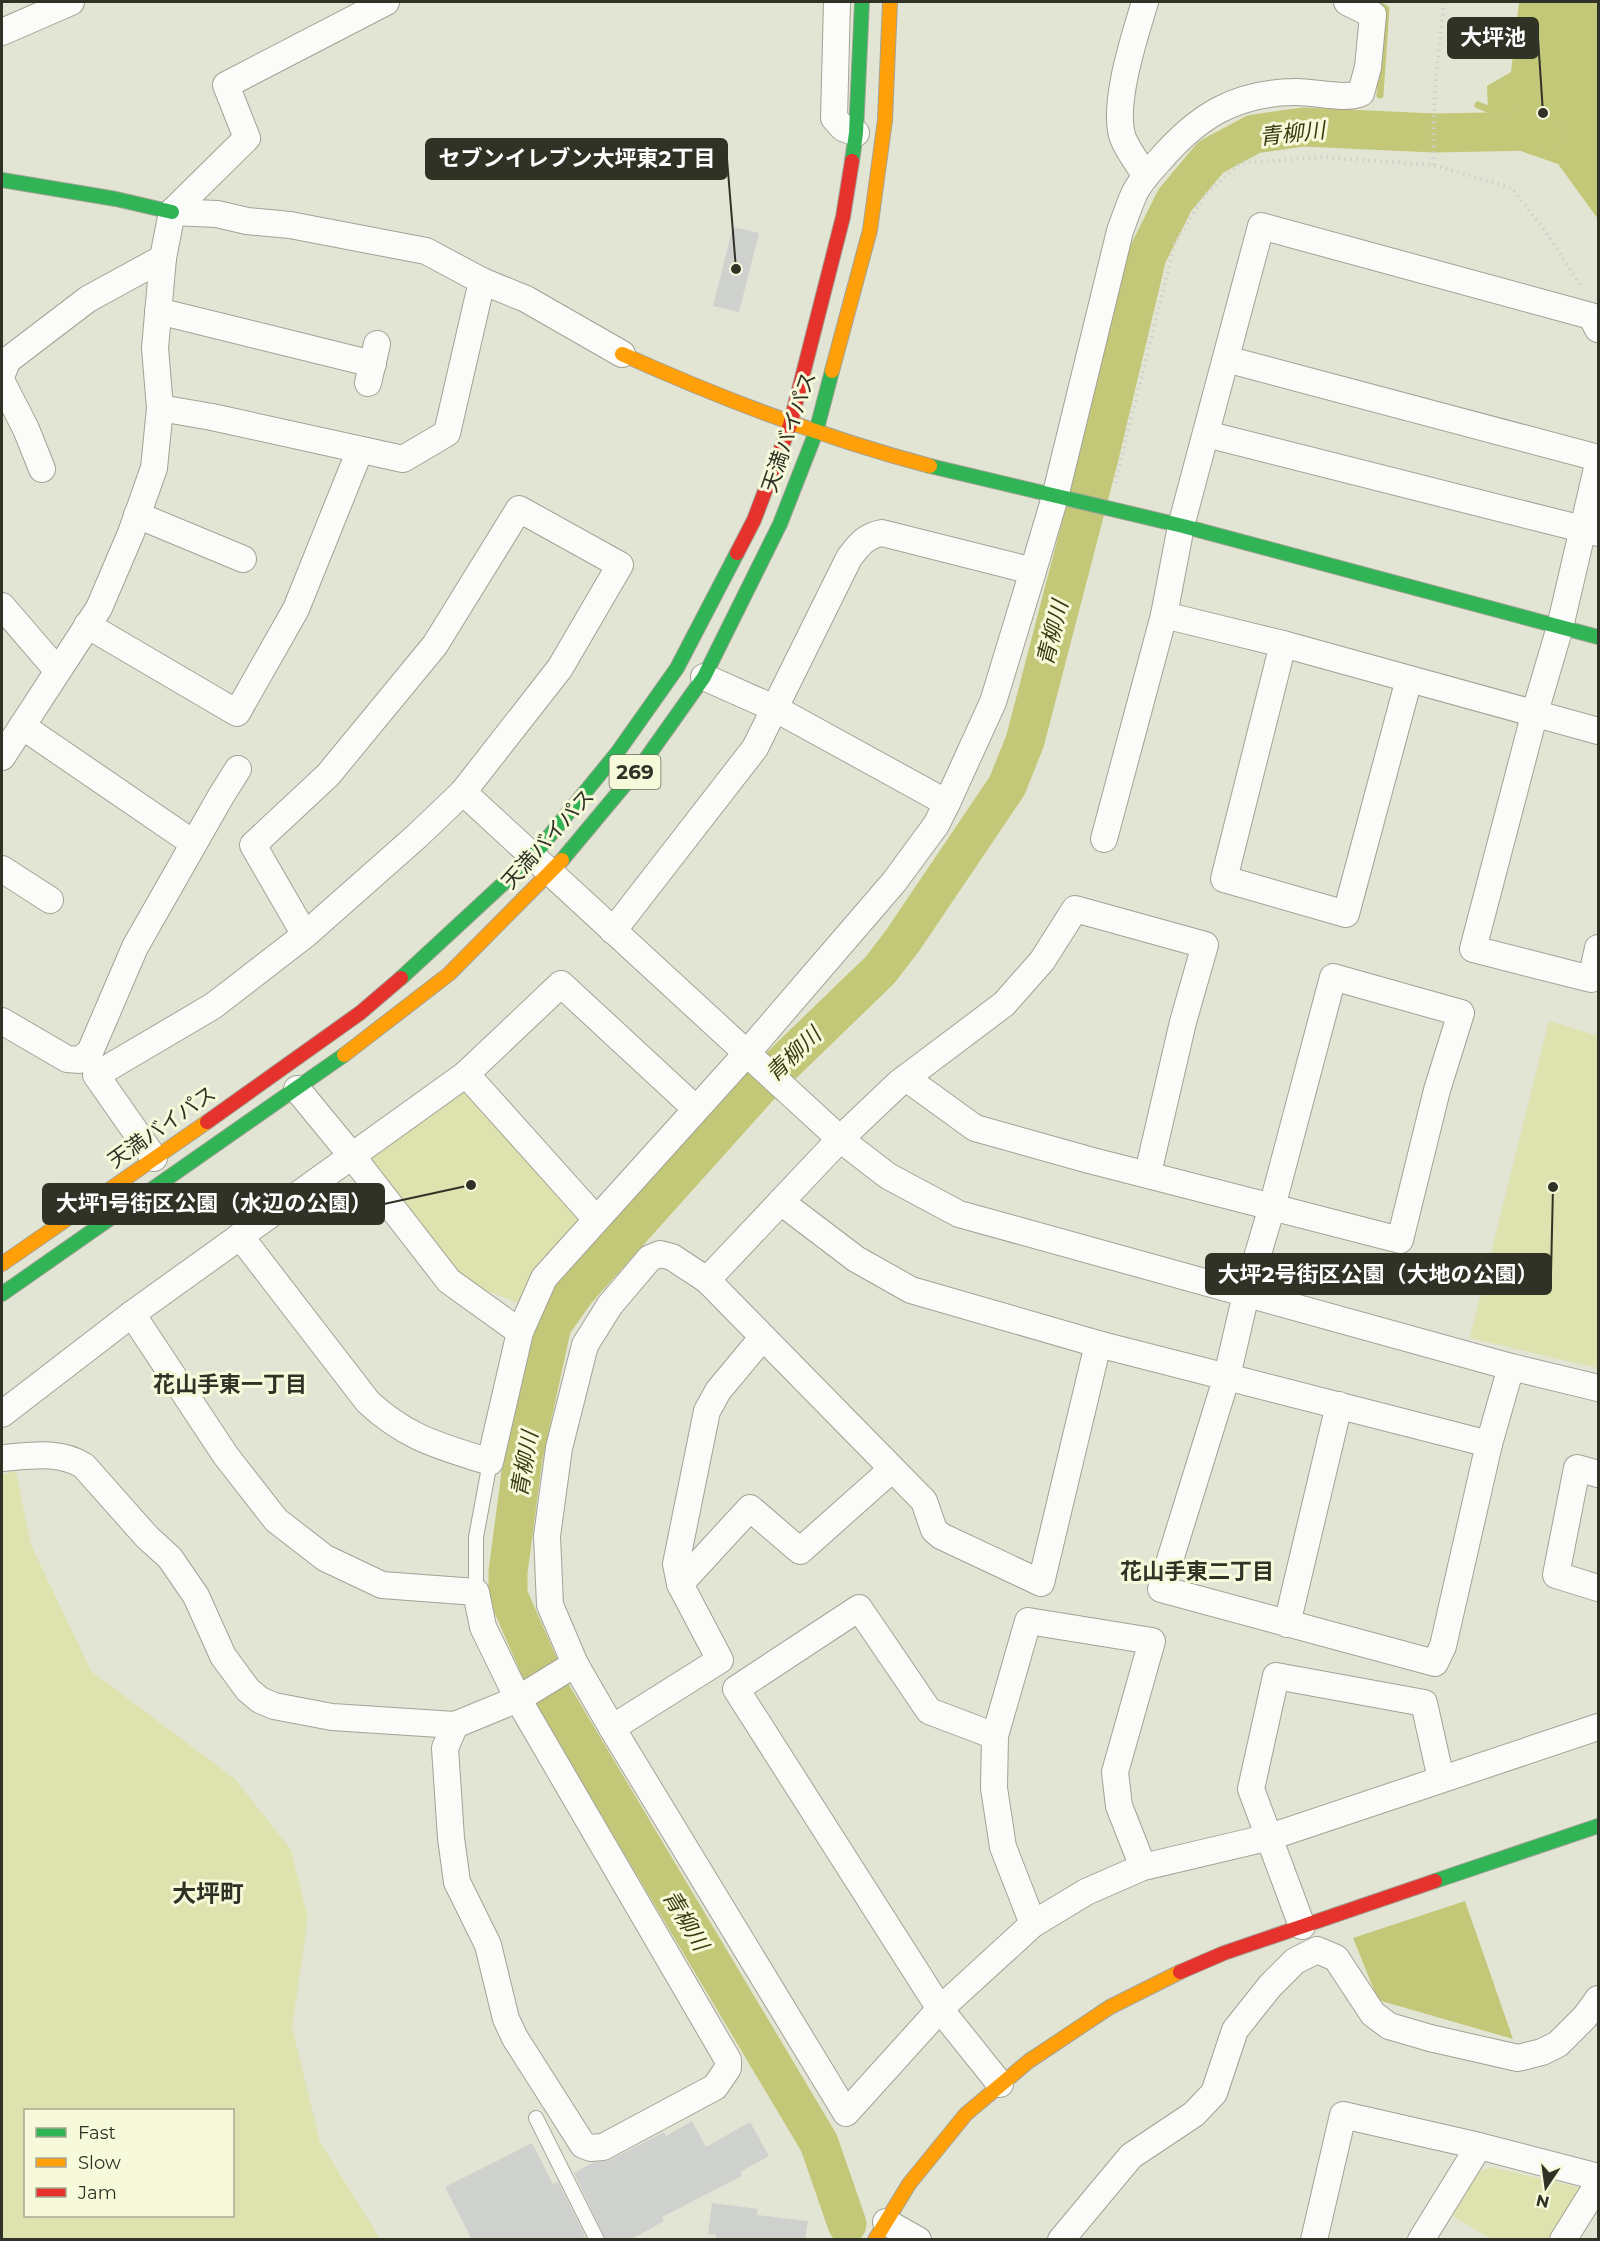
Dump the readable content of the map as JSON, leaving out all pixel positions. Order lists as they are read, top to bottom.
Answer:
{
  "streets": {
    "main road": ["天満バイパス", "269"]
  },
  "districts": ["花山手東一丁目", "花山手東二丁目", "大坪町"],
  "water": ["青柳川"],
  "places": [
    "大坪池",
    "セブンイレブン大坪東2丁目",
    "大坪1号街区公園（水辺の公園）",
    "大坪2号街区公園（大地の公園）"
  ],
  "legend": ["Fast", "Slow", "Jam"],
  "north": "bottom"
}
